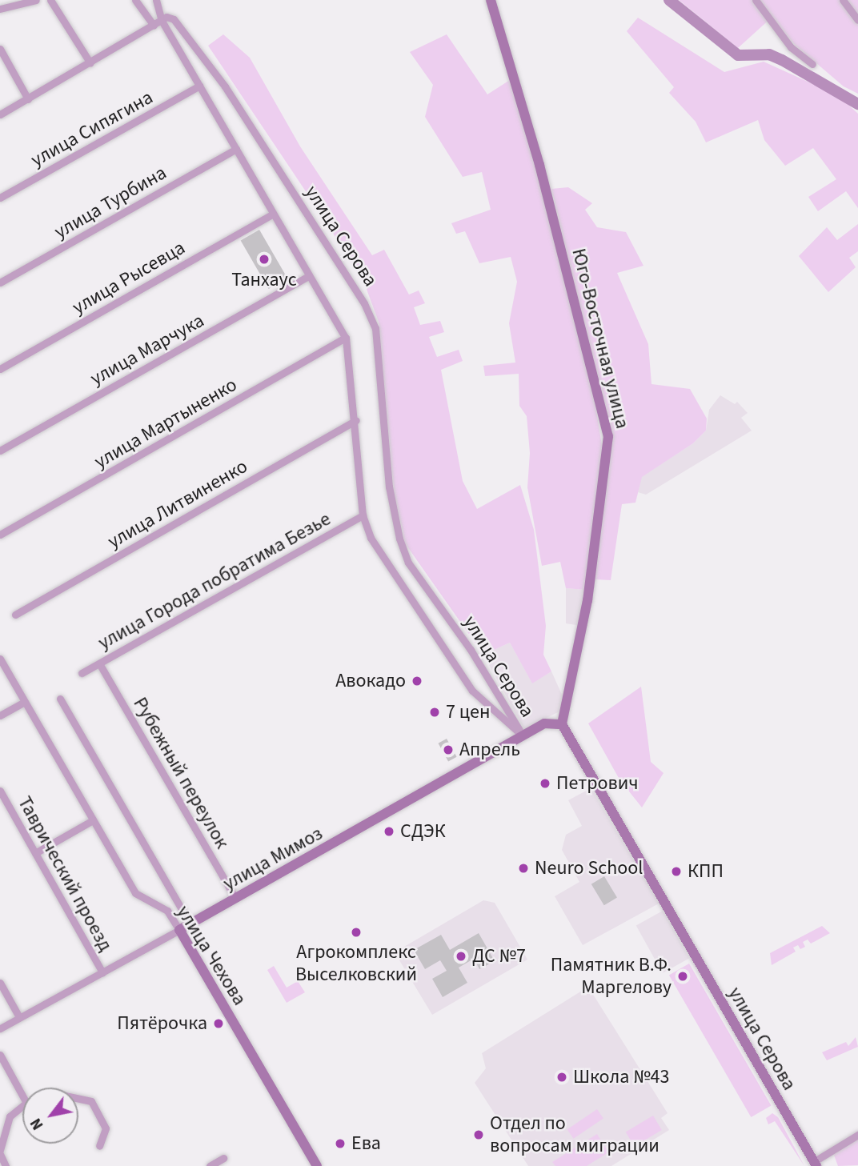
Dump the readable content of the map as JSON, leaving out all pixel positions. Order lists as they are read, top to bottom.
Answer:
{
  "streets": {
    "street": [
      "улица Сипягина",
      "улица Турбина",
      "улица Серова",
      "улица Рысевца",
      "Юго-Восточная улица",
      "улица Марчука",
      "улица Мартыненко",
      "улица Литвиненко",
      "улица Города побратима Безье",
      "Рубежный переулок",
      "улица Мимоз",
      "Таврический проезд",
      "улица Чехова"
    ]
  },
  "crossings": [
    ["улица Сипягина", "улица Серова"],
    ["улица Турбина", "улица Серова"],
    ["улица Серова", "улица Рысевца"],
    ["улица Серова", "Юго-Восточная улица"],
    ["улица Серова", "улица Марчука"],
    ["улица Серова", "улица Мартыненко"],
    ["улица Серова", "улица Литвиненко"],
    ["улица Серова", "улица Города побратима Безье"],
    ["улица Серова", "улица Мимоз"],
    ["Юго-Восточная улица", "улица Мимоз"],
    ["улица Города побратима Безье", "Рубежный переулок"],
    ["Рубежный переулок", "улица Мимоз"],
    ["улица Мимоз", "Таврический проезд"],
    ["улица Мимоз", "улица Чехова"]
  ],
  "places": [
    "Танхаус",
    "Авокадо",
    "7 цен",
    "Апрель",
    "Петрович",
    "СДЭК",
    "Neuro School",
    "КПП",
    "Агрокомплекс Выселковский",
    "ДС №7",
    "Памятник В.Ф. Маргелову",
    "Пятёрочка",
    "Школа №43",
    "Отдел по вопросам миграции",
    "Ева"
  ],
  "north": "bottom left"
}
